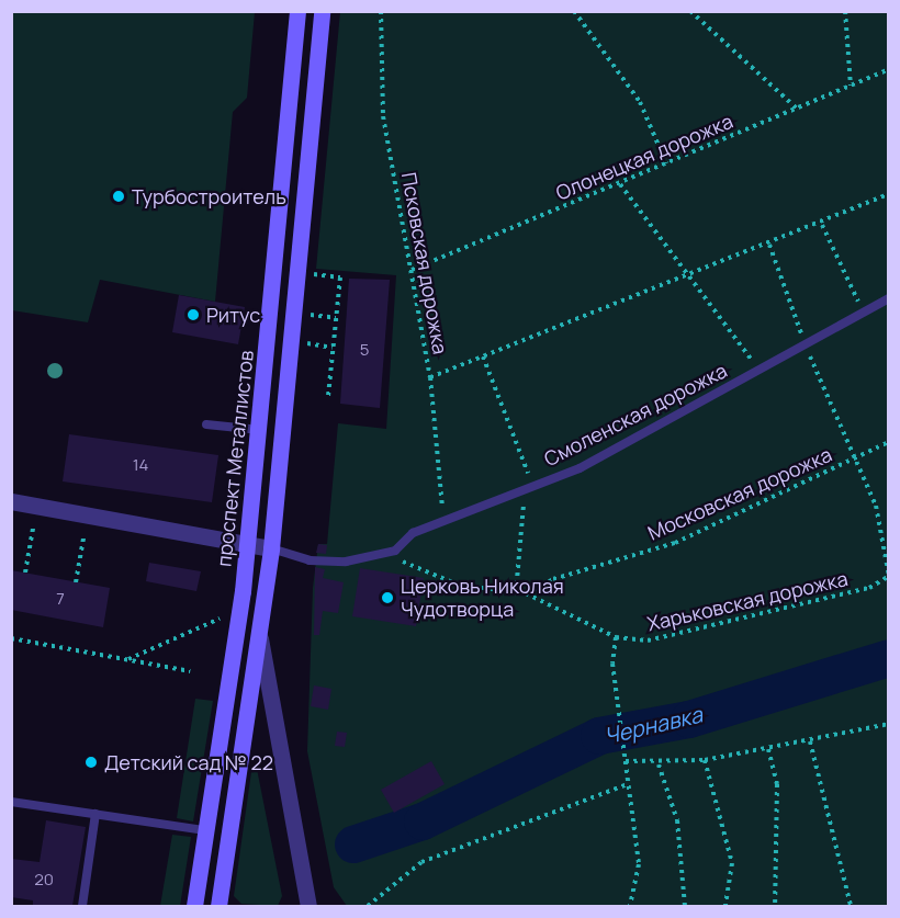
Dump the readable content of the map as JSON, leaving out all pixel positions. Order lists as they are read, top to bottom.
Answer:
{
  "streets": {
    "street": ["проспект Металлистов"],
    "lane": ["Смоленская дорожка"],
    "path": [
      "Олонецкая дорожка",
      "Псковская дорожка",
      "Московская дорожка",
      "Харьковская дорожка"
    ]
  },
  "crossings": [
    ["Олонецкая дорожка", "Псковская дорожка"],
    ["Псковская дорожка", "Смоленская дорожка"],
    ["Смоленская дорожка", "Харьковская дорожка"],
    ["Московская дорожка", "Харьковская дорожка"]
  ],
  "water": ["Чернавка"],
  "places": [
    "Турбостроитель",
    "Ритус",
    "Церковь Николая Чудотворца",
    "Детский сад № 22"
  ],
  "house_numbers": [
    "5",
    "14",
    "7",
    "20"
  ]
}
